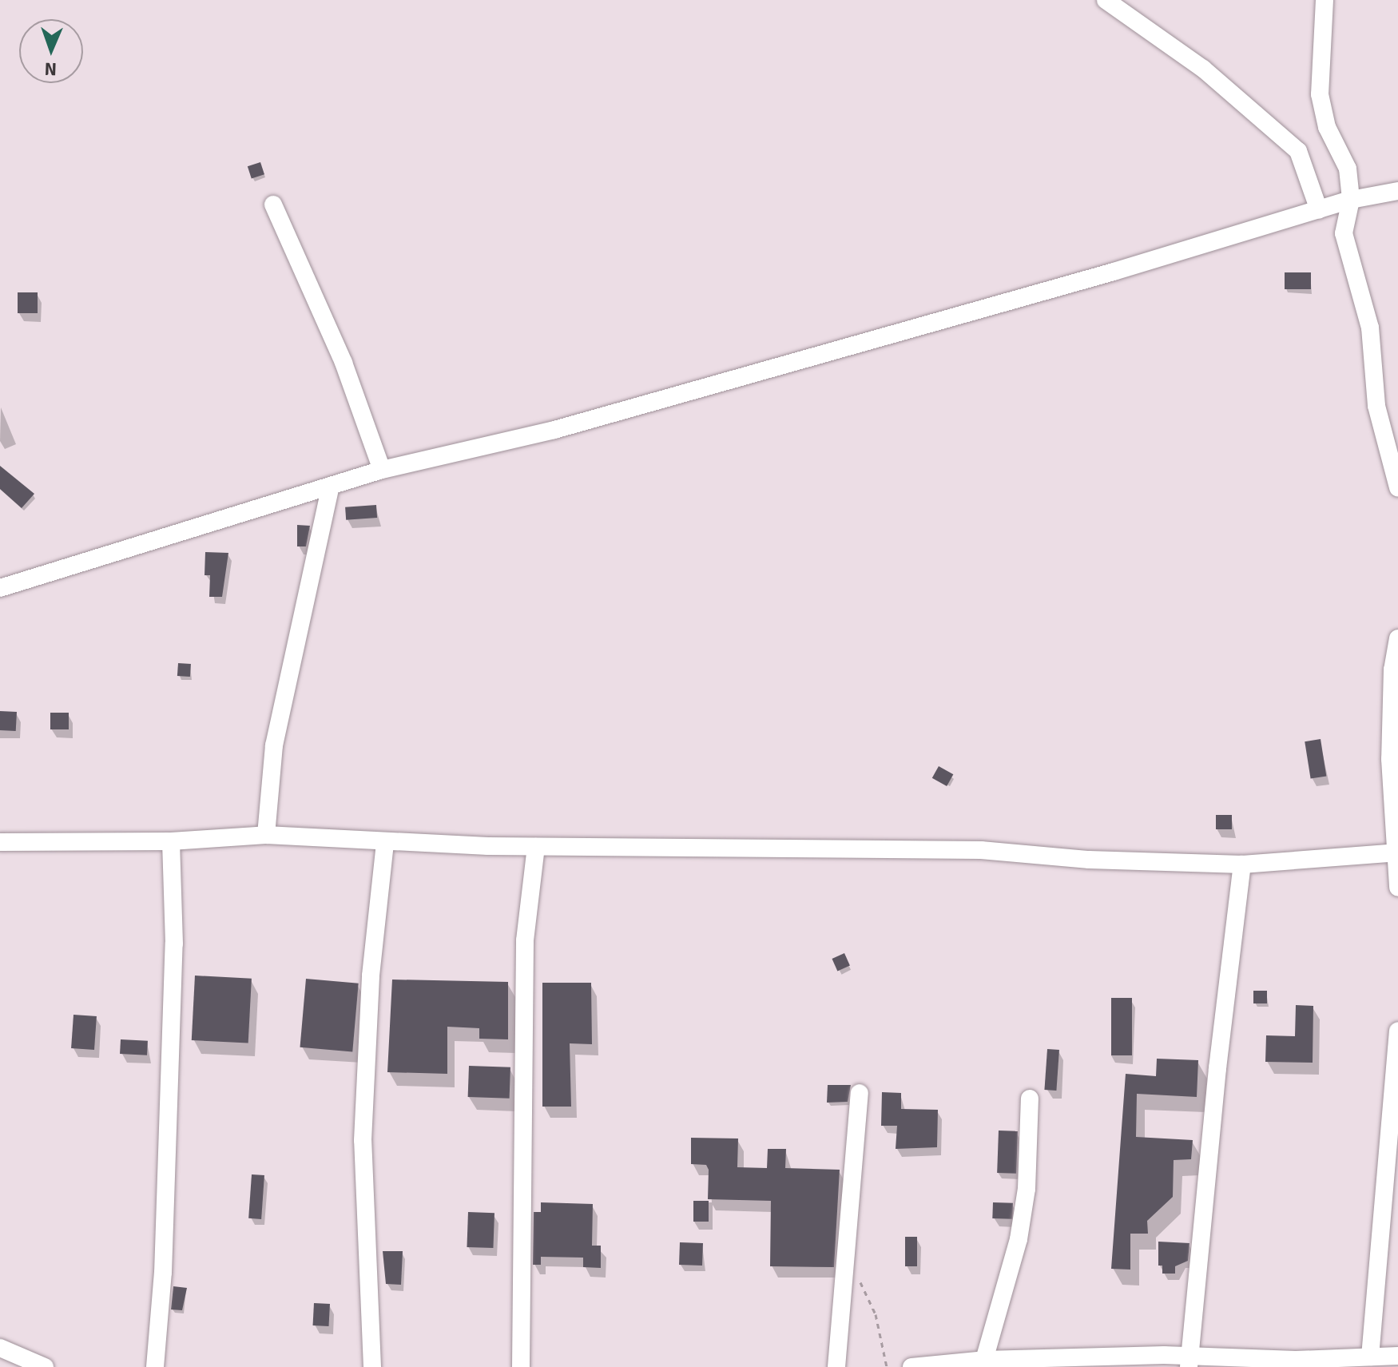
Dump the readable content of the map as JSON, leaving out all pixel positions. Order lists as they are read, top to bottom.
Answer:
{
  "north": "bottom"
}
